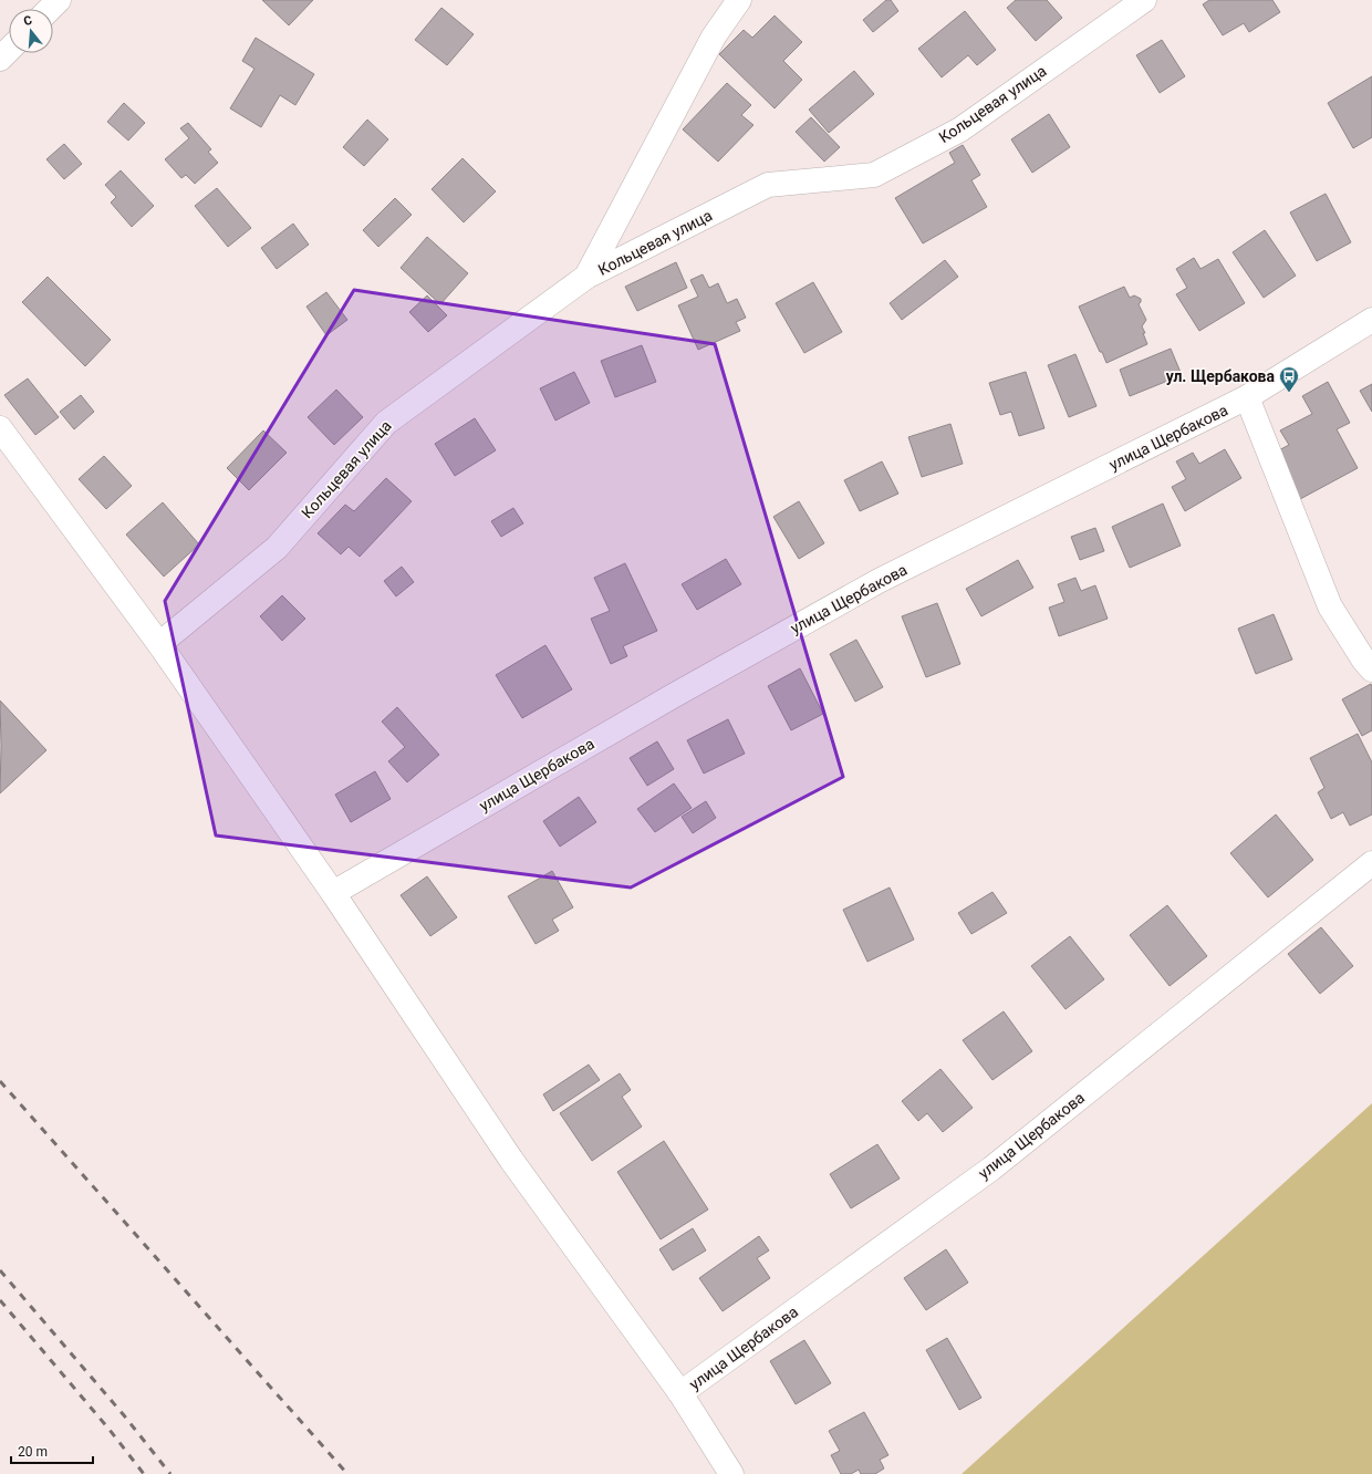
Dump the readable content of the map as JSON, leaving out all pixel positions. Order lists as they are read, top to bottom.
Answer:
{
  "streets": {
    "street": ["Кольцевая улица", "улица Щербакова"]
  },
  "places": {
    "bus stop": ["ул. Щербакова"]
  },
  "scale_bar": "20 m",
  "north": "top"
}
